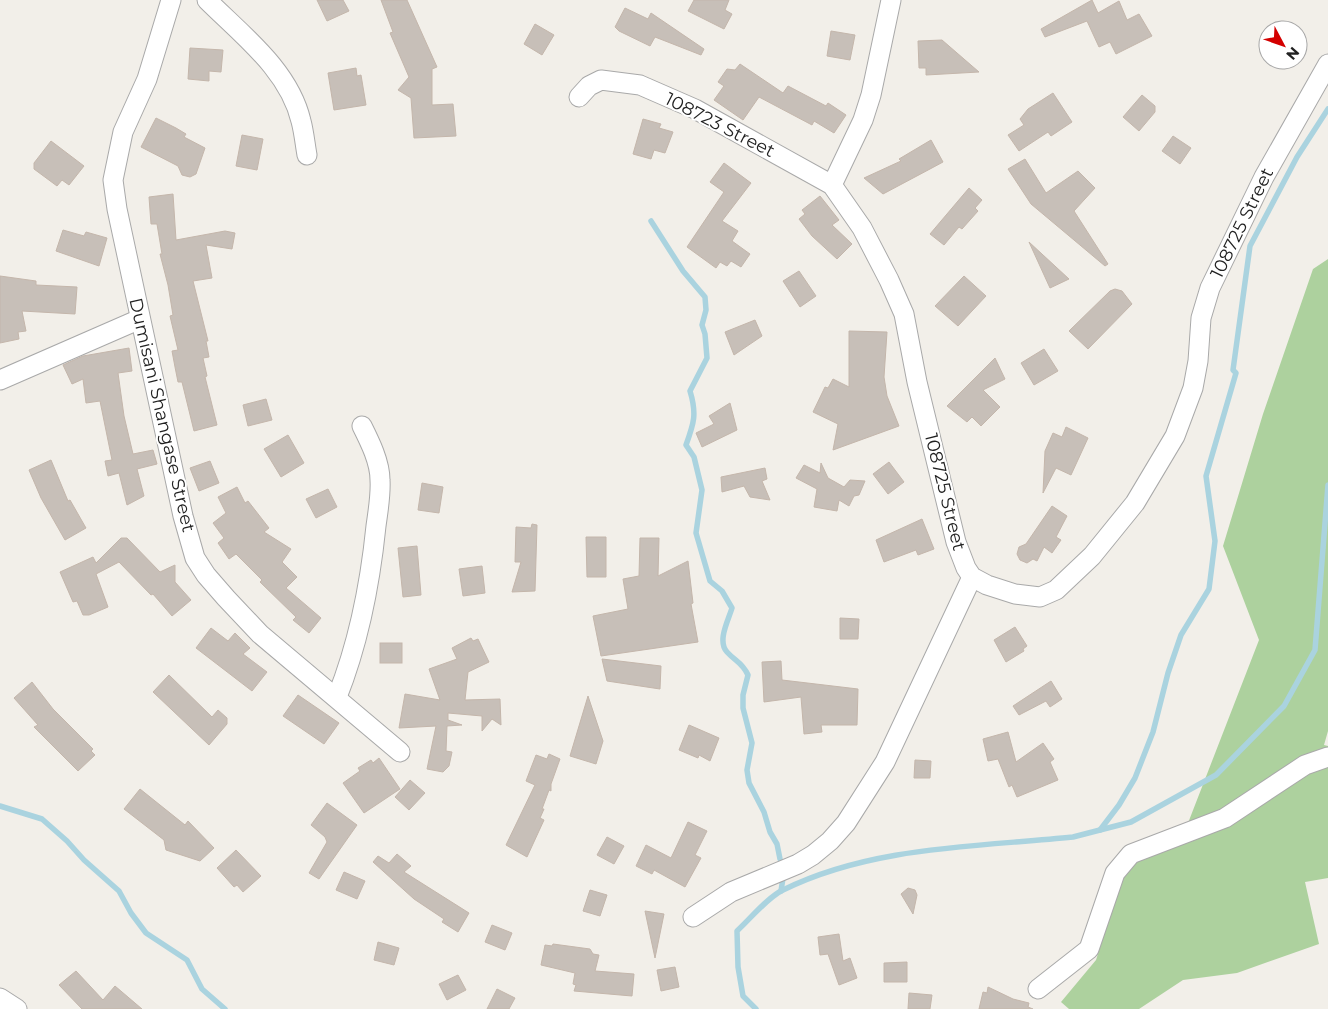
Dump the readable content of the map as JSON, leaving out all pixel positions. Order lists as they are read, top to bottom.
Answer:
{
  "streets": {
    "street": ["108723 Street", "108725 Street", "Dumisani Shangase Street"]
  },
  "crossings": [
    ["108723 Street", "108725 Street"]
  ],
  "north": "bottom right"
}
